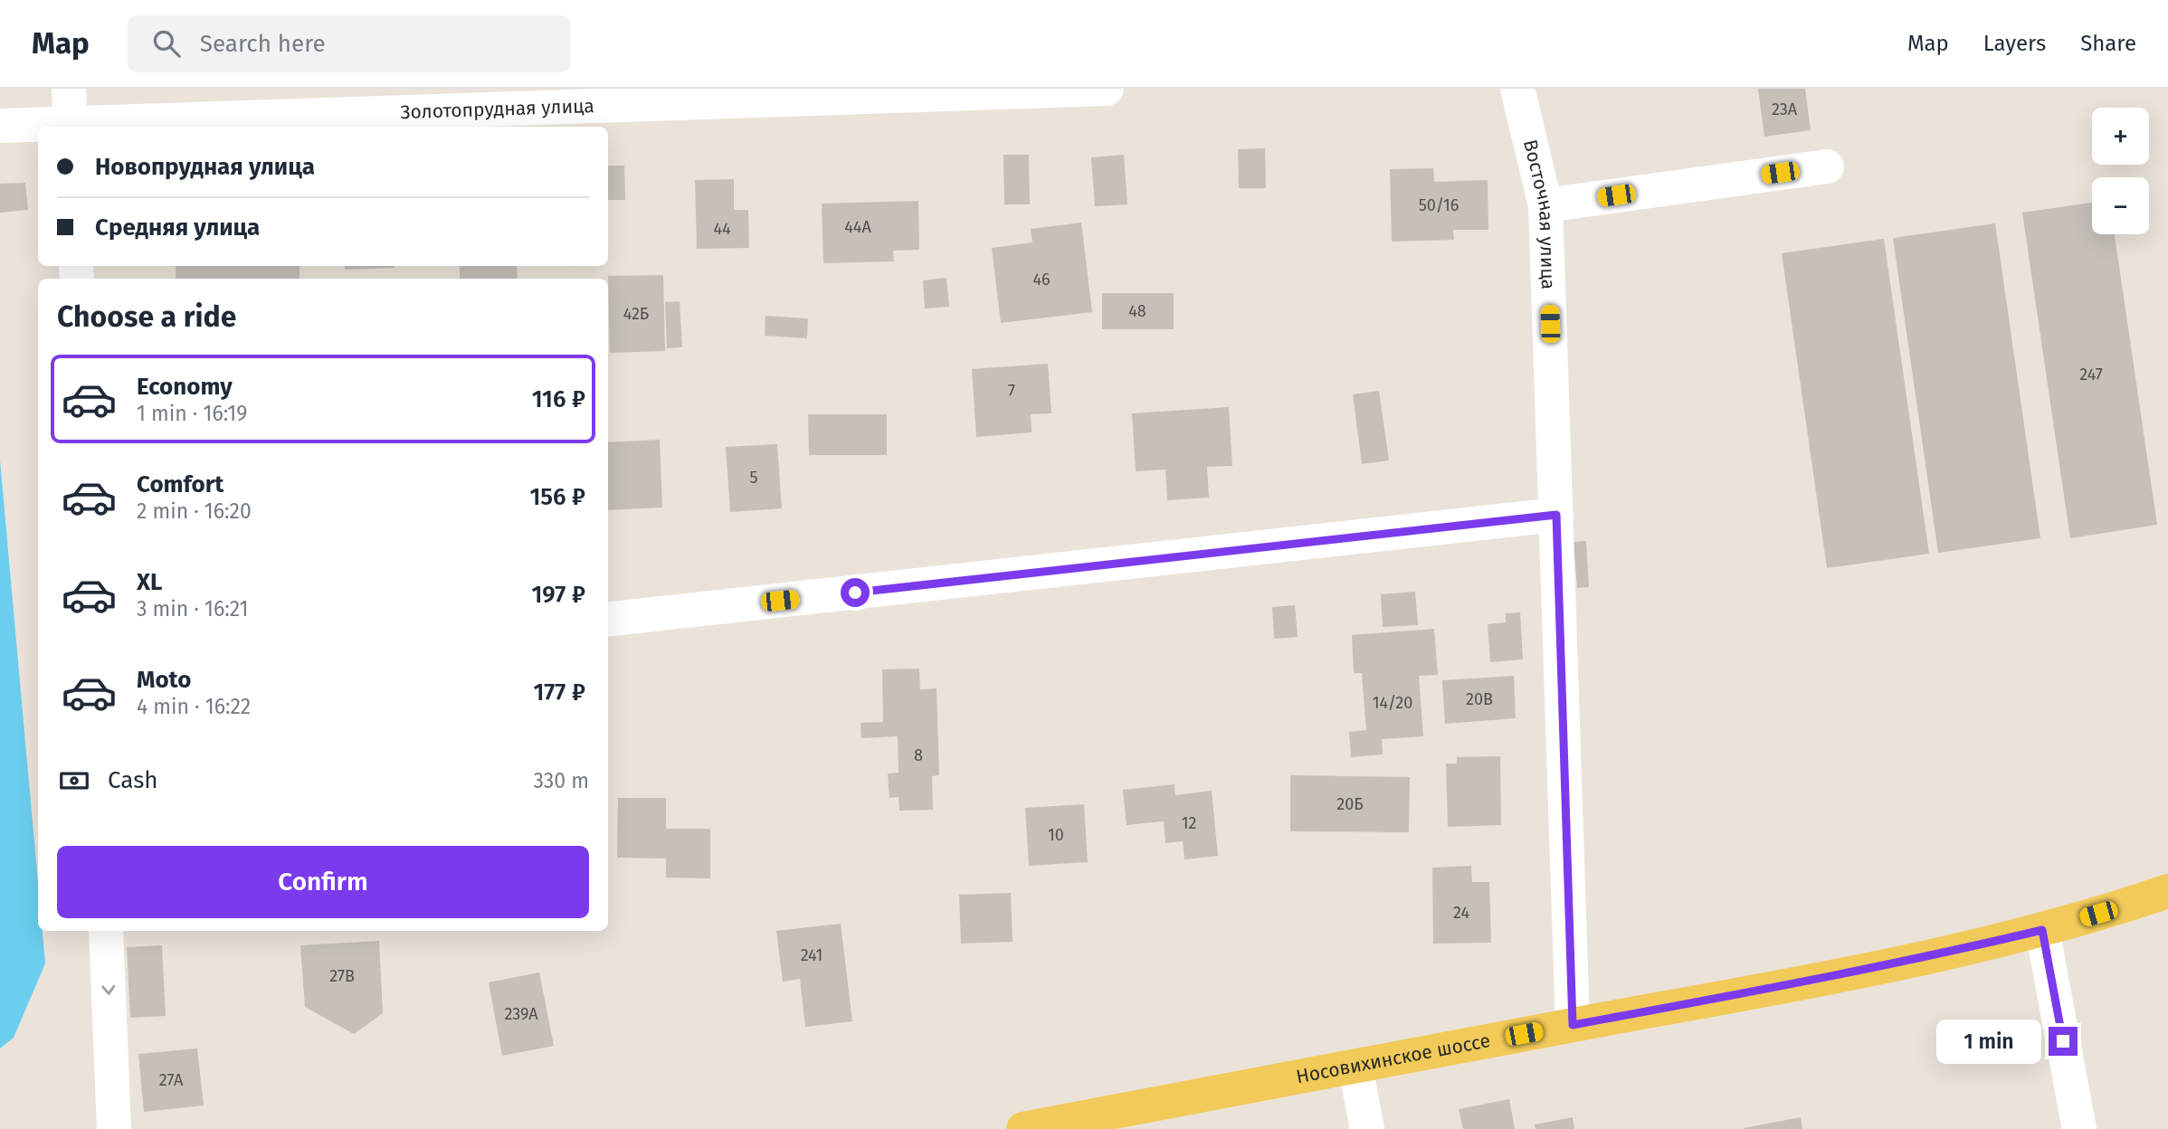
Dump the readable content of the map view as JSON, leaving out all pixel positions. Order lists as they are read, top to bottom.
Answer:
{
  "streets": {
    "main road": ["Носовихинское шоссе"],
    "street": ["Золотопрудная улица", "Восточная улица"]
  },
  "crossings": [
    ["Восточная улица", "Носовихинское шоссе"]
  ],
  "house_numbers": [
    "23А",
    "50/16",
    "44А",
    "44",
    "46",
    "48",
    "42Б",
    "247",
    "7",
    "5",
    "20В",
    "14/20",
    "8",
    "20Б",
    "12",
    "10",
    "24",
    "241",
    "27В",
    "239А",
    "27А"
  ],
  "page": {
    "header": "Map",
    "search": "Search here",
    "nav": ["Map", "Layers", "Share"],
    "map_buttons": ["+", "−"],
    "banner": ["Новопрудная улица", "Средняя улица"],
    "heading": "Choose a ride",
    "list": [
      {
        "name": "Economy",
        "note": "1 min · 16:19",
        "value": "116 ₽"
      },
      {
        "name": "Comfort",
        "note": "2 min · 16:20",
        "value": "156 ₽"
      },
      {
        "name": "XL",
        "note": "3 min · 16:21",
        "value": "197 ₽"
      },
      {
        "name": "Moto",
        "note": "4 min · 16:22",
        "value": "177 ₽"
      }
    ],
    "pay": ["Cash", "330 m"],
    "buttons": "Confirm",
    "bubble": "1 min"
  }
}
